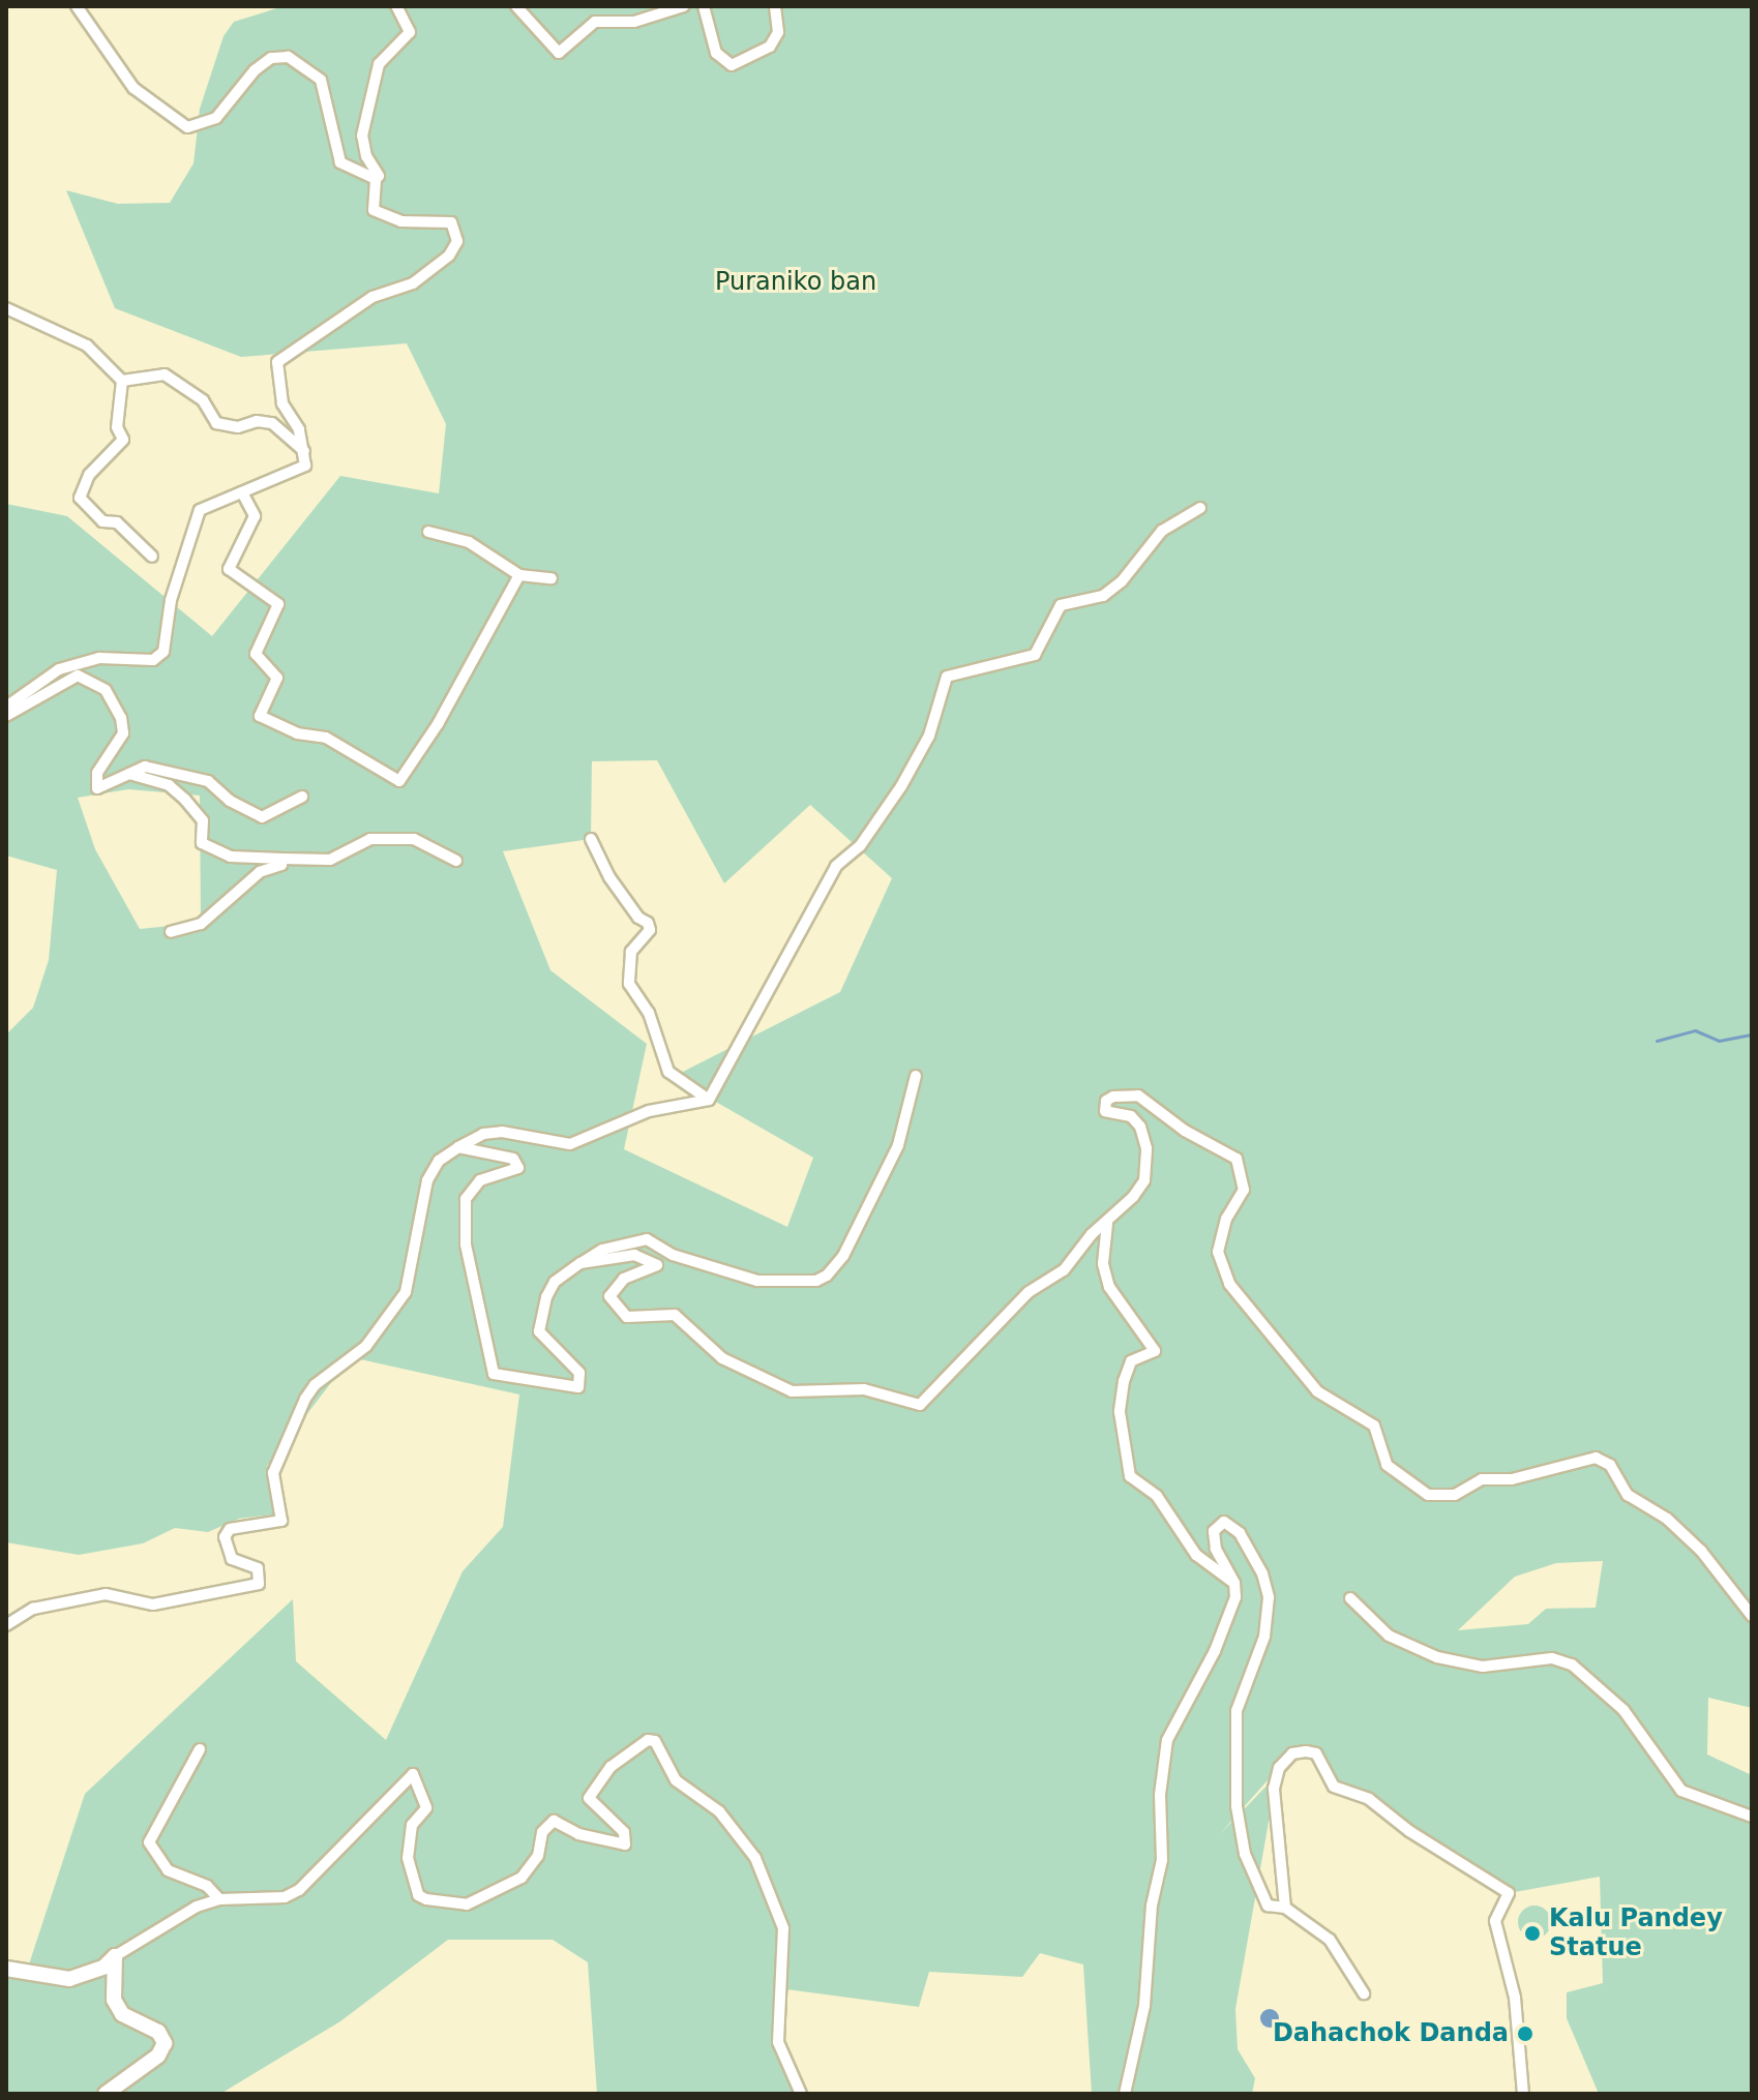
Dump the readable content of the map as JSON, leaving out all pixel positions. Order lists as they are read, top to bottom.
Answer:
{
  "parks": ["Puraniko ban"],
  "places": ["Kalu Pandey Statue", "Dahachok Danda"]
}
